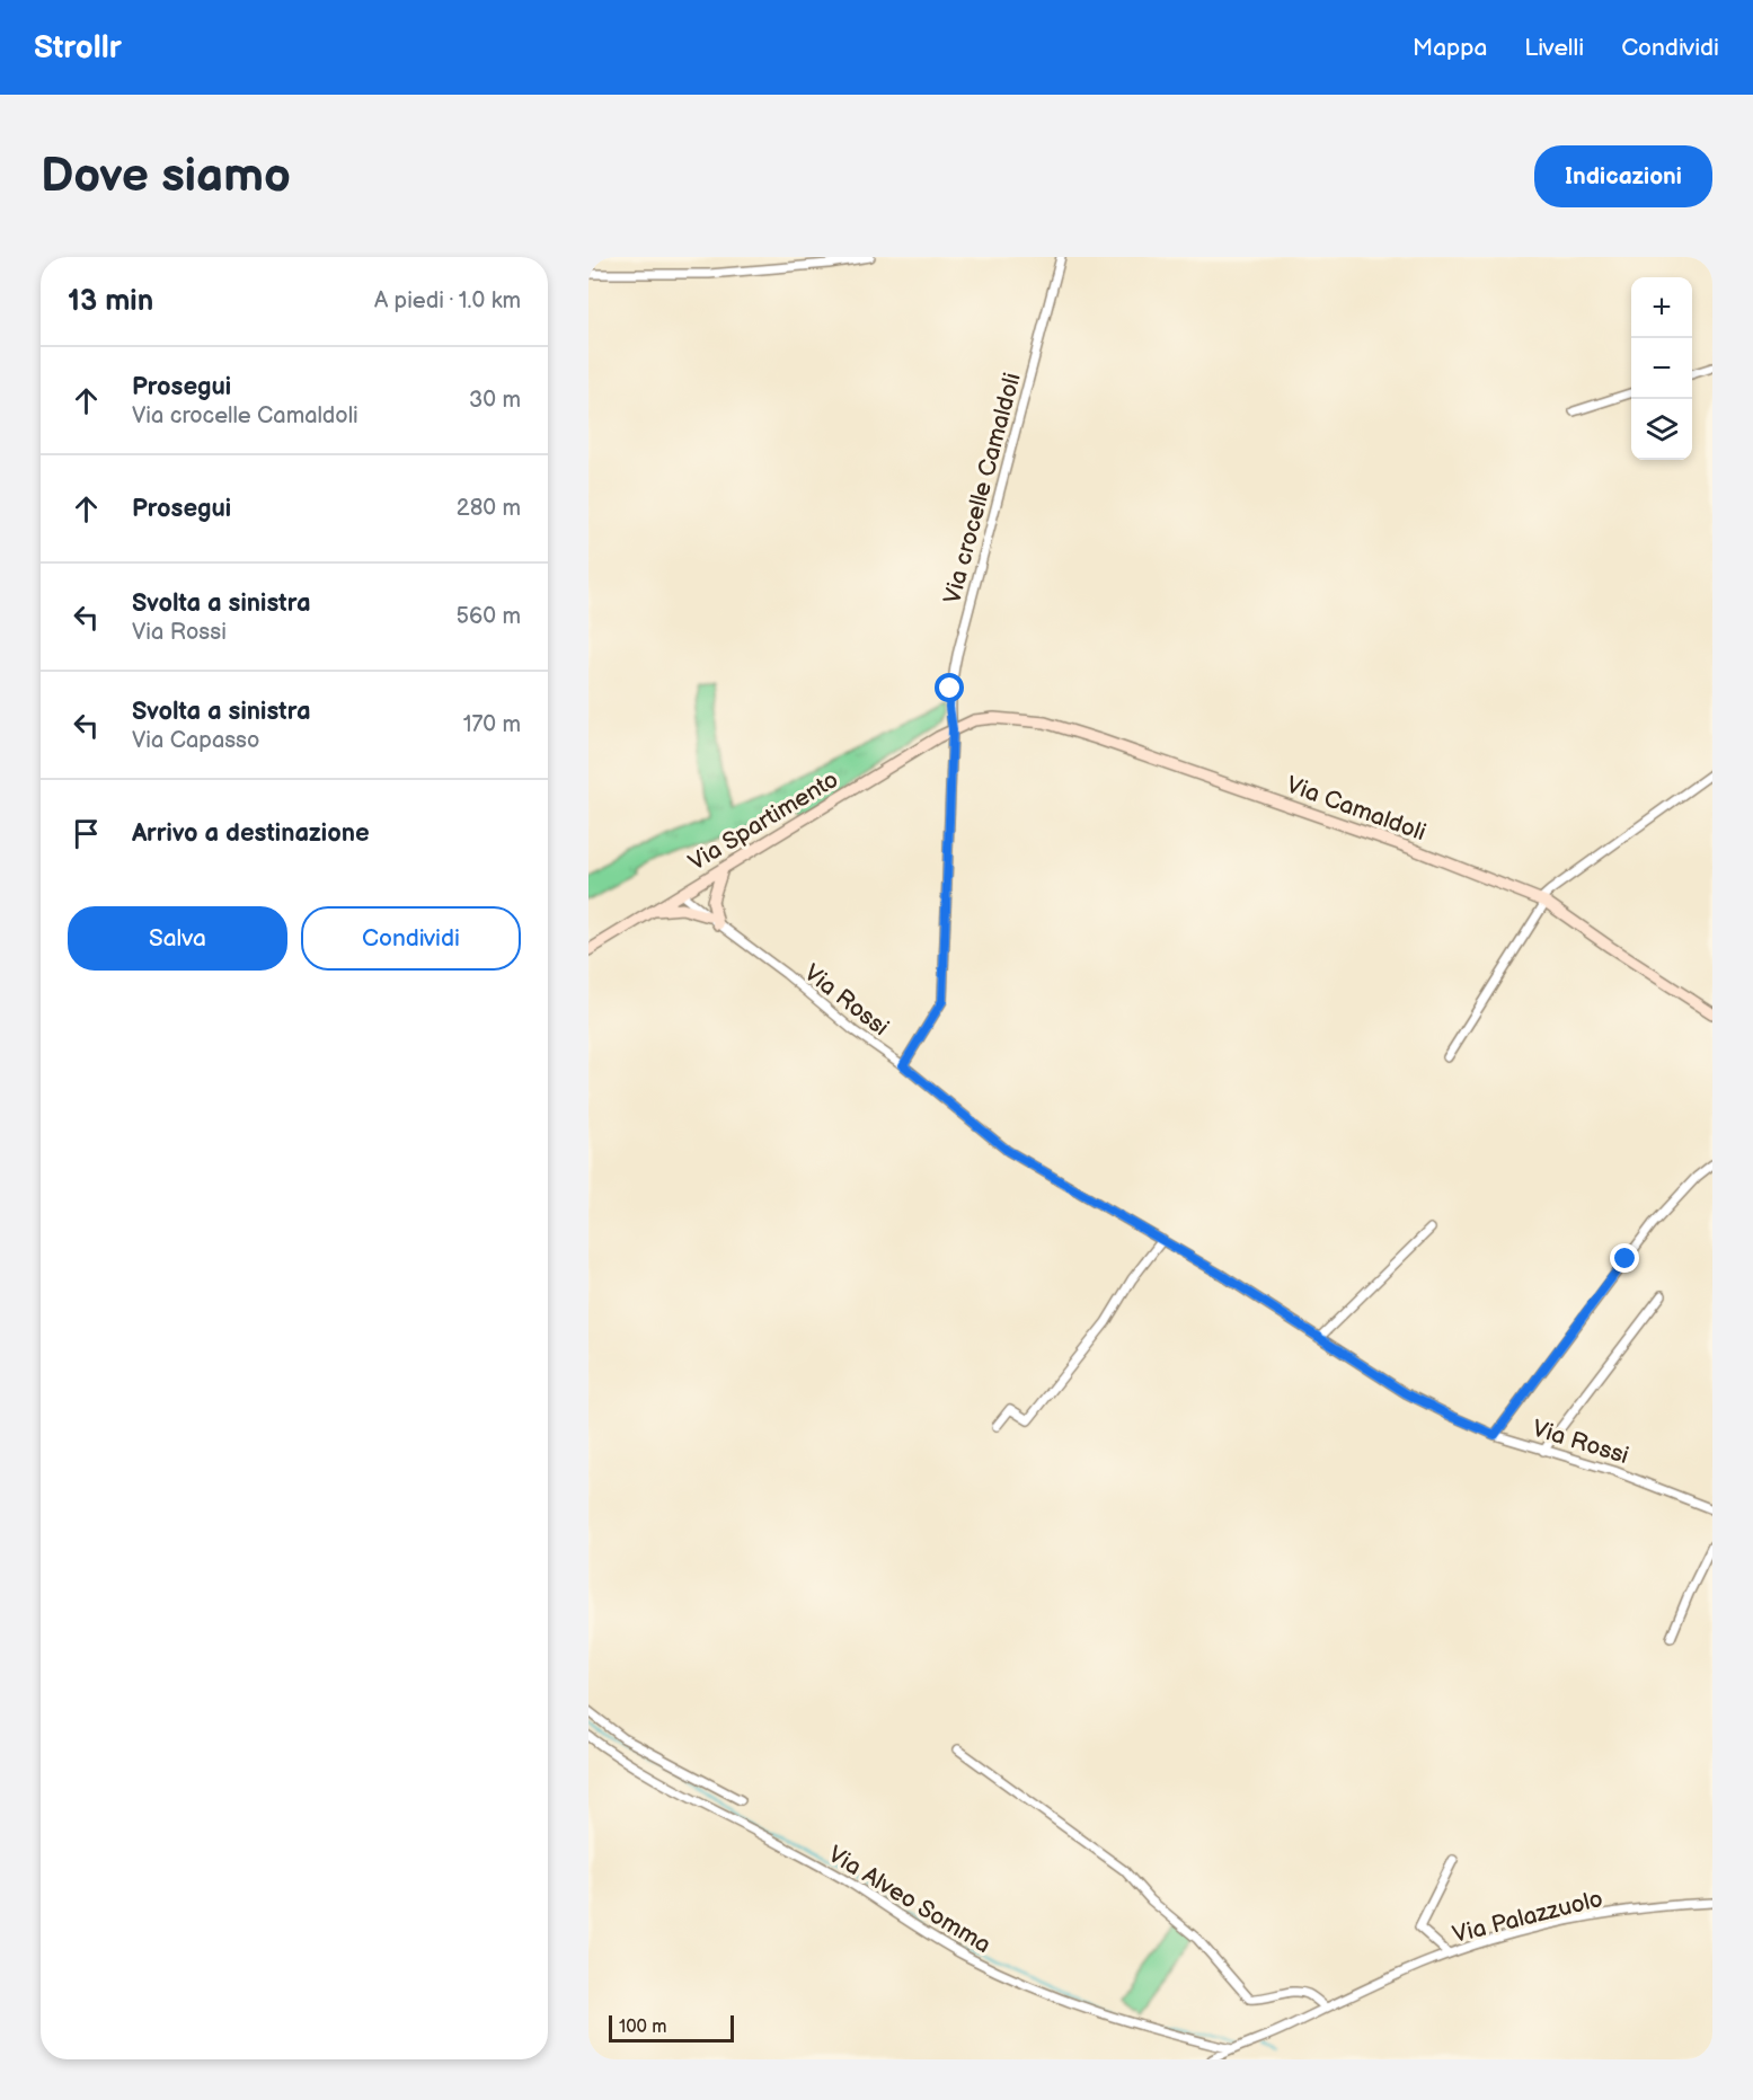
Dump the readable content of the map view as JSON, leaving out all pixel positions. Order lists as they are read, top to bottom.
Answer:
{
  "streets": {
    "street": [
      "Via crocelle Camaldoli",
      "Via Camaldoli",
      "Via Spartimento",
      "Via Rossi",
      "Via Alveo Somma",
      "Via Palazzuolo"
    ]
  },
  "crossings": [
    ["Via crocelle Camaldoli", "Via Camaldoli"],
    ["Via crocelle Camaldoli", "Via Spartimento"],
    ["Via crocelle Camaldoli", "Via Rossi"],
    ["Via Camaldoli", "Via Spartimento"],
    ["Via Spartimento", "Via Rossi"],
    ["Via Alveo Somma", "Via Palazzuolo"]
  ],
  "scale_bar": "100 m",
  "page": {
    "header": "Strollr",
    "nav": ["Mappa", "Livelli", "Condividi"],
    "buttons": [
      "Indicazioni",
      ["Salva", "Condividi"]
    ],
    "title": "Dove siamo",
    "heading": ["13 min", "A piedi · 1.0 km"],
    "map_buttons": ["+", "−"],
    "list": [
      ["Prosegui", "Via crocelle Camaldoli", "30 m"],
      ["Prosegui", "280 m"],
      ["Svolta a sinistra", "Via Rossi", "560 m"],
      ["Svolta a sinistra", "Via Capasso", "170 m"],
      "Arrivo a destinazione"
    ],
    "scale": "100 m"
  }
}
